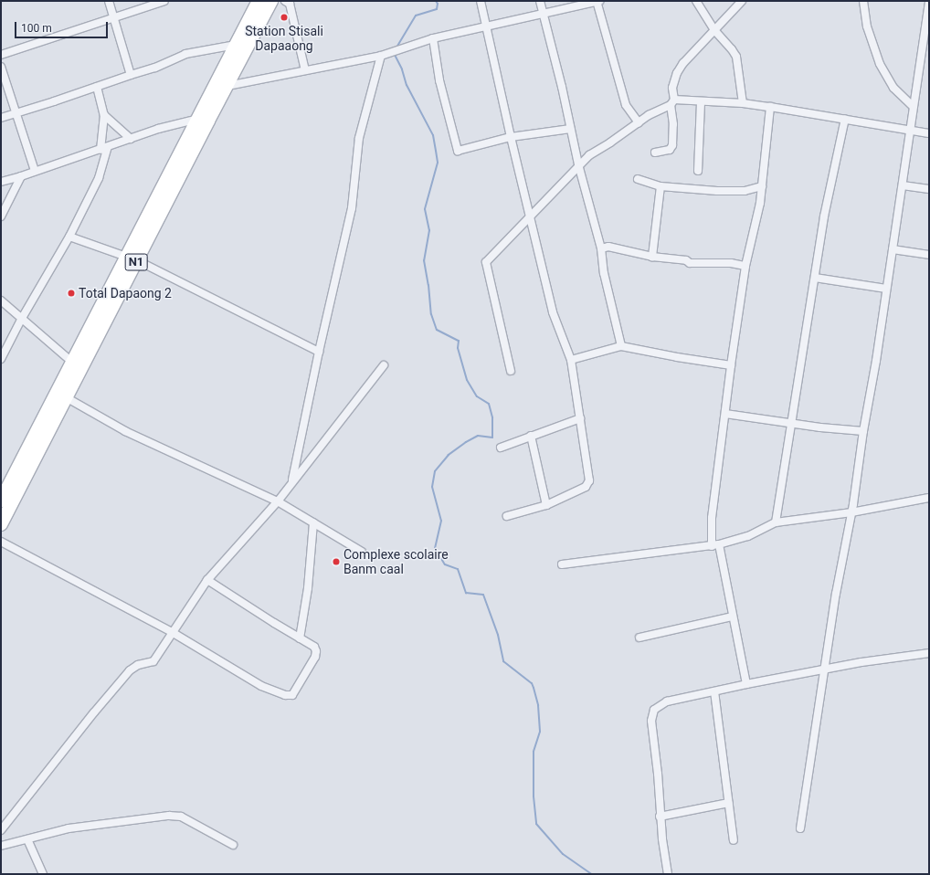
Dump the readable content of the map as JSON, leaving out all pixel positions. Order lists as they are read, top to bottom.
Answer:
{
  "streets": {
    "highway": ["N1"]
  },
  "places": ["Station Stisali Dapaaong", "Total Dapaong 2", "Complexe scolaire Banm caal"],
  "scale_bar": "100 m"
}
